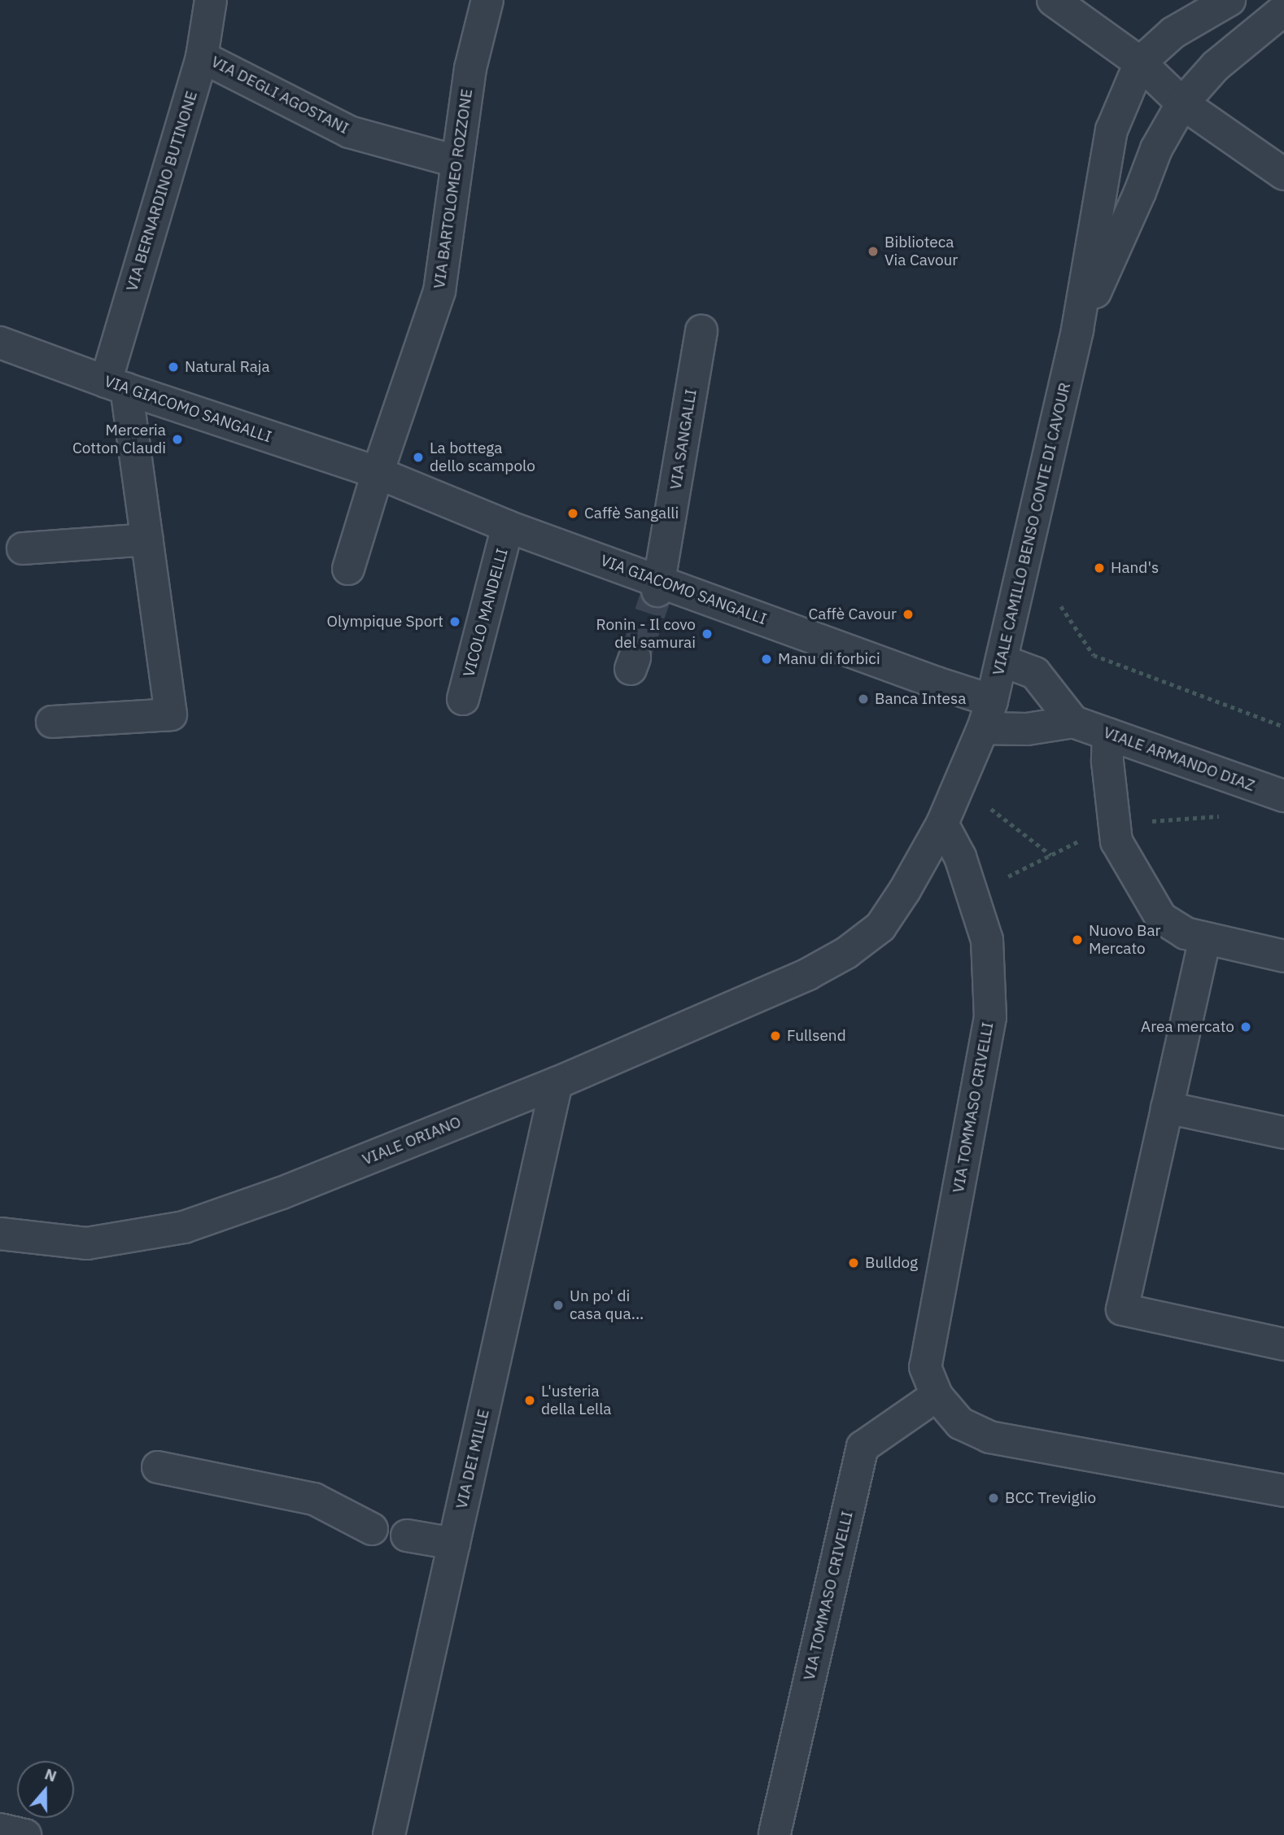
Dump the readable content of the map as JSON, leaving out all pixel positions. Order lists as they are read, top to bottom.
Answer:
{
  "streets": {
    "street": [
      "VIA DEGLI AGOSTANI",
      "VIA BARTOLOMEO ROZZONE",
      "VIA BERNARDINO BUTINONE",
      "VIA GIACOMO SANGALLI",
      "VIA SANGALLI",
      "VIALE CAMILLO BENSO CONTE DI CAVOUR",
      "VICOLO MANDELLI",
      "VIALE ARMANDO DIAZ",
      "VIA TOMMASO CRIVELLI",
      "VIALE ORIANO",
      "VIA DEI MILLE"
    ]
  },
  "crossings": [
    ["VIA DEGLI AGOSTANI", "VIA BARTOLOMEO ROZZONE"],
    ["VIA DEGLI AGOSTANI", "VIA BERNARDINO BUTINONE"],
    ["VIA BARTOLOMEO ROZZONE", "VIA GIACOMO SANGALLI"],
    ["VIA BERNARDINO BUTINONE", "VIA GIACOMO SANGALLI"],
    ["VIA GIACOMO SANGALLI", "VIA SANGALLI"],
    ["VIA GIACOMO SANGALLI", "VIALE CAMILLO BENSO CONTE DI CAVOUR"],
    ["VIA GIACOMO SANGALLI", "VICOLO MANDELLI"],
    ["VIA GIACOMO SANGALLI", "VIALE ARMANDO DIAZ"],
    ["VIALE CAMILLO BENSO CONTE DI CAVOUR", "VIALE ARMANDO DIAZ"],
    ["VIALE CAMILLO BENSO CONTE DI CAVOUR", "VIA TOMMASO CRIVELLI"],
    ["VIALE CAMILLO BENSO CONTE DI CAVOUR", "VIALE ORIANO"],
    ["VIA TOMMASO CRIVELLI", "VIALE ORIANO"],
    ["VIALE ORIANO", "VIA DEI MILLE"]
  ],
  "places": [
    "Biblioteca Via Cavour",
    "Natural Raja",
    "Merceria Cotton Claudi",
    "La bottega dello scampolo",
    "Caffè Sangalli",
    "Hand's",
    "Caffè Cavour",
    "Olympique Sport",
    "Ronin - Il covo del samurai",
    "Manu di forbici",
    "Banca Intesa",
    "Nuovo Bar Mercato",
    "Area mercato",
    "Fullsend",
    "Bulldog",
    "Un po' di casa qua...",
    "L'usteria della Lella",
    "BCC Treviglio"
  ],
  "north": "top"
}
